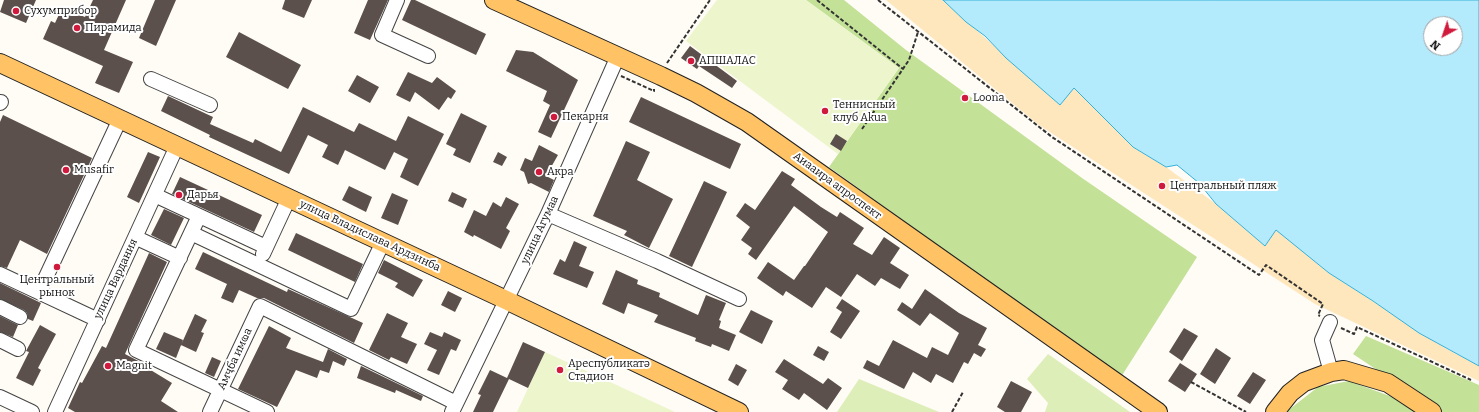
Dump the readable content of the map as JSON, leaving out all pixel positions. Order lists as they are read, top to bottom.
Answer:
{
  "streets": {
    "main road": ["Аиааира апроспект", "улица Владислава Ардзинба"],
    "street": ["улица Агумаа", "улица Вардания", "Амҷба имҩа"]
  },
  "crossings": [
    ["Аиааира апроспект", "улица Агумаа"],
    ["улица Агумаа", "улица Владислава Ардзинба"],
    ["улица Агумаа", "Амҷба имҩа"],
    ["улица Владислава Ардзинба", "улица Вардания"]
  ],
  "places": [
    "Сухумприбор",
    "Пирамида",
    "АПШАЛАС",
    "Loona",
    "Теннисный клуб Akua",
    "Пекарня",
    "Musafir",
    "Акра",
    "Центральный пляж",
    "Дарья",
    "Центральный рынок",
    "Magnit",
    "Ареспубликатә Стадион"
  ],
  "north": "bottom left"
}
